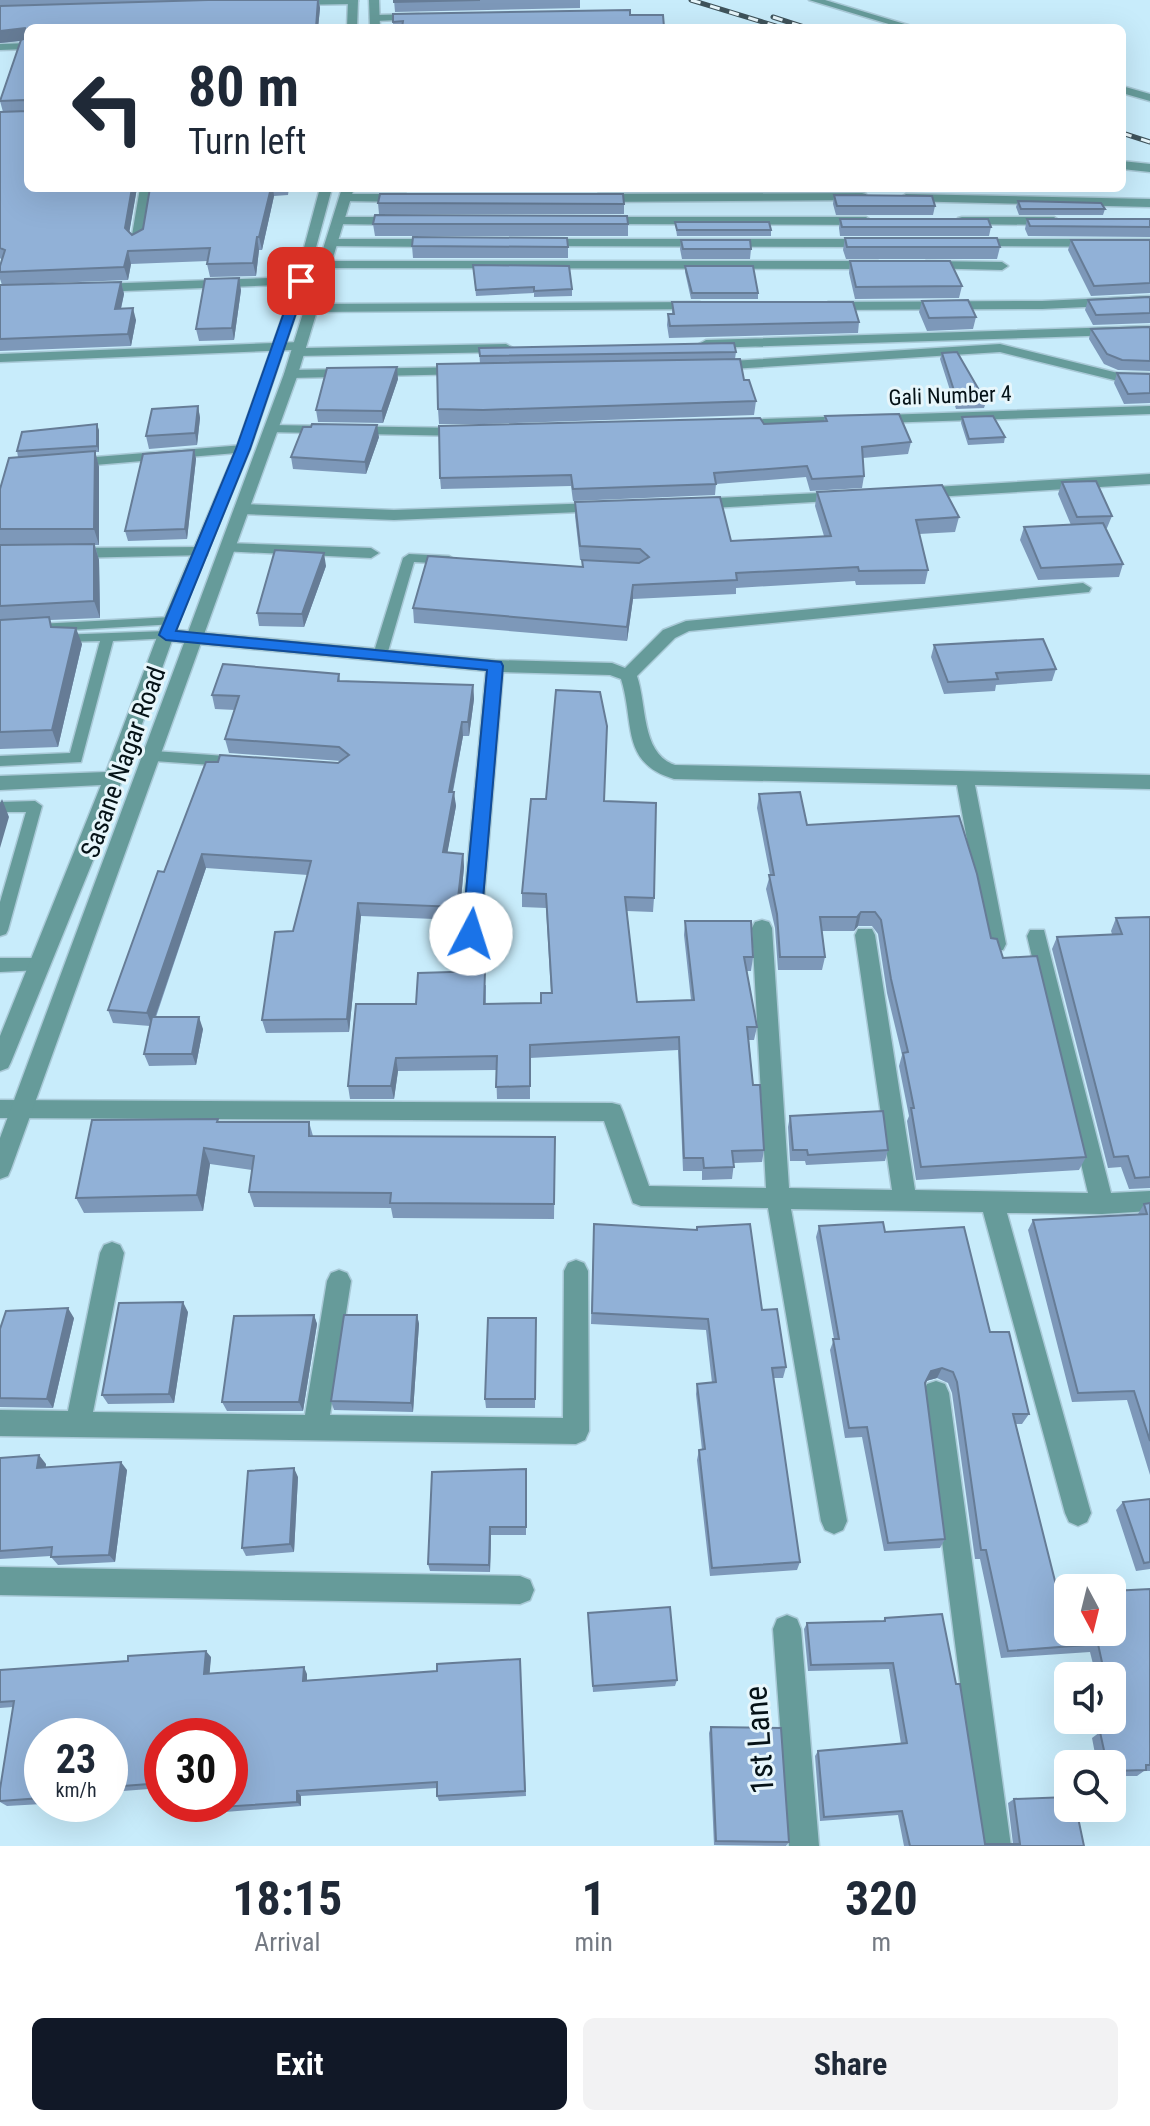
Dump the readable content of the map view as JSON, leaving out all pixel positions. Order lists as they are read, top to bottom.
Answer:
{
  "streets": {
    "street": ["Gali Number 4", "Sasane Nagar Road", "1st Lane"]
  },
  "north": "bottom",
  "page": {
    "turn": ["80 m", "Turn left"],
    "speed": "23 km/h",
    "limit": "30",
    "eta": [
      "18:15",
      "Arrival",
      "1",
      "min",
      "320",
      "m"
    ],
    "buttons": ["Exit", "Share"]
  }
}
